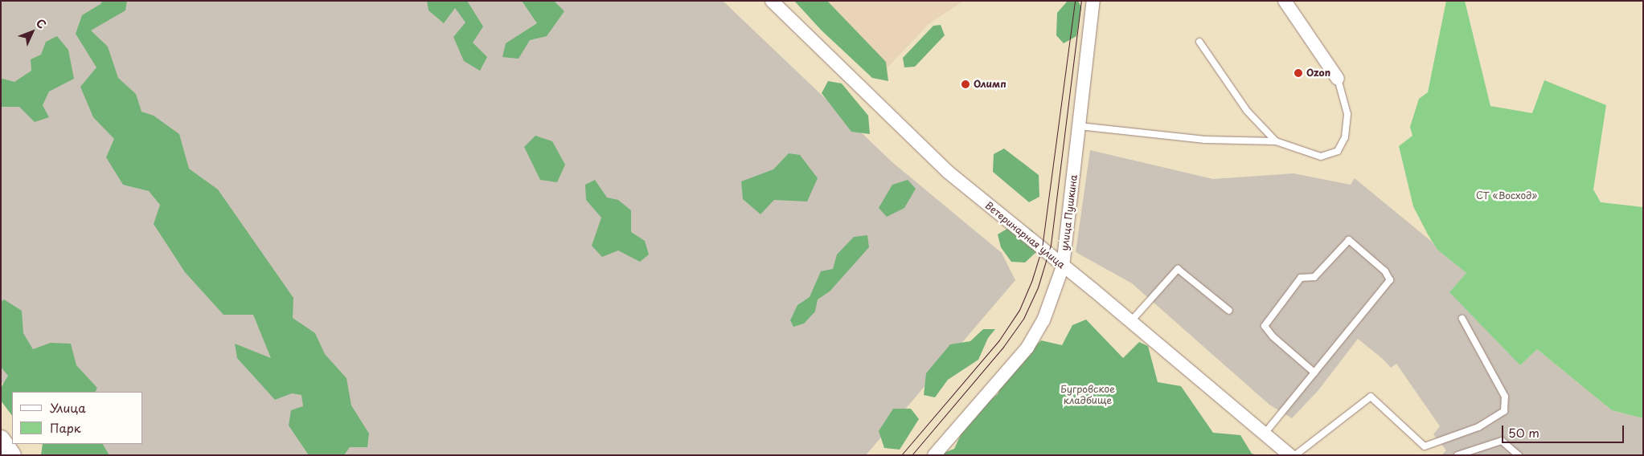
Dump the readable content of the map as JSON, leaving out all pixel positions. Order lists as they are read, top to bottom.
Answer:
{
  "streets": {
    "street": ["улица Пушкина", "Ветеринарная улица"]
  },
  "crossings": [
    ["улица Пушкина", "Ветеринарная улица"]
  ],
  "parks": ["СТ «Восход»", "Бугровское кладбище"],
  "places": ["Ozon", "Олимп"],
  "legend": ["Улица", "Парк"],
  "scale_bar": "50 m",
  "north": "top right"
}
